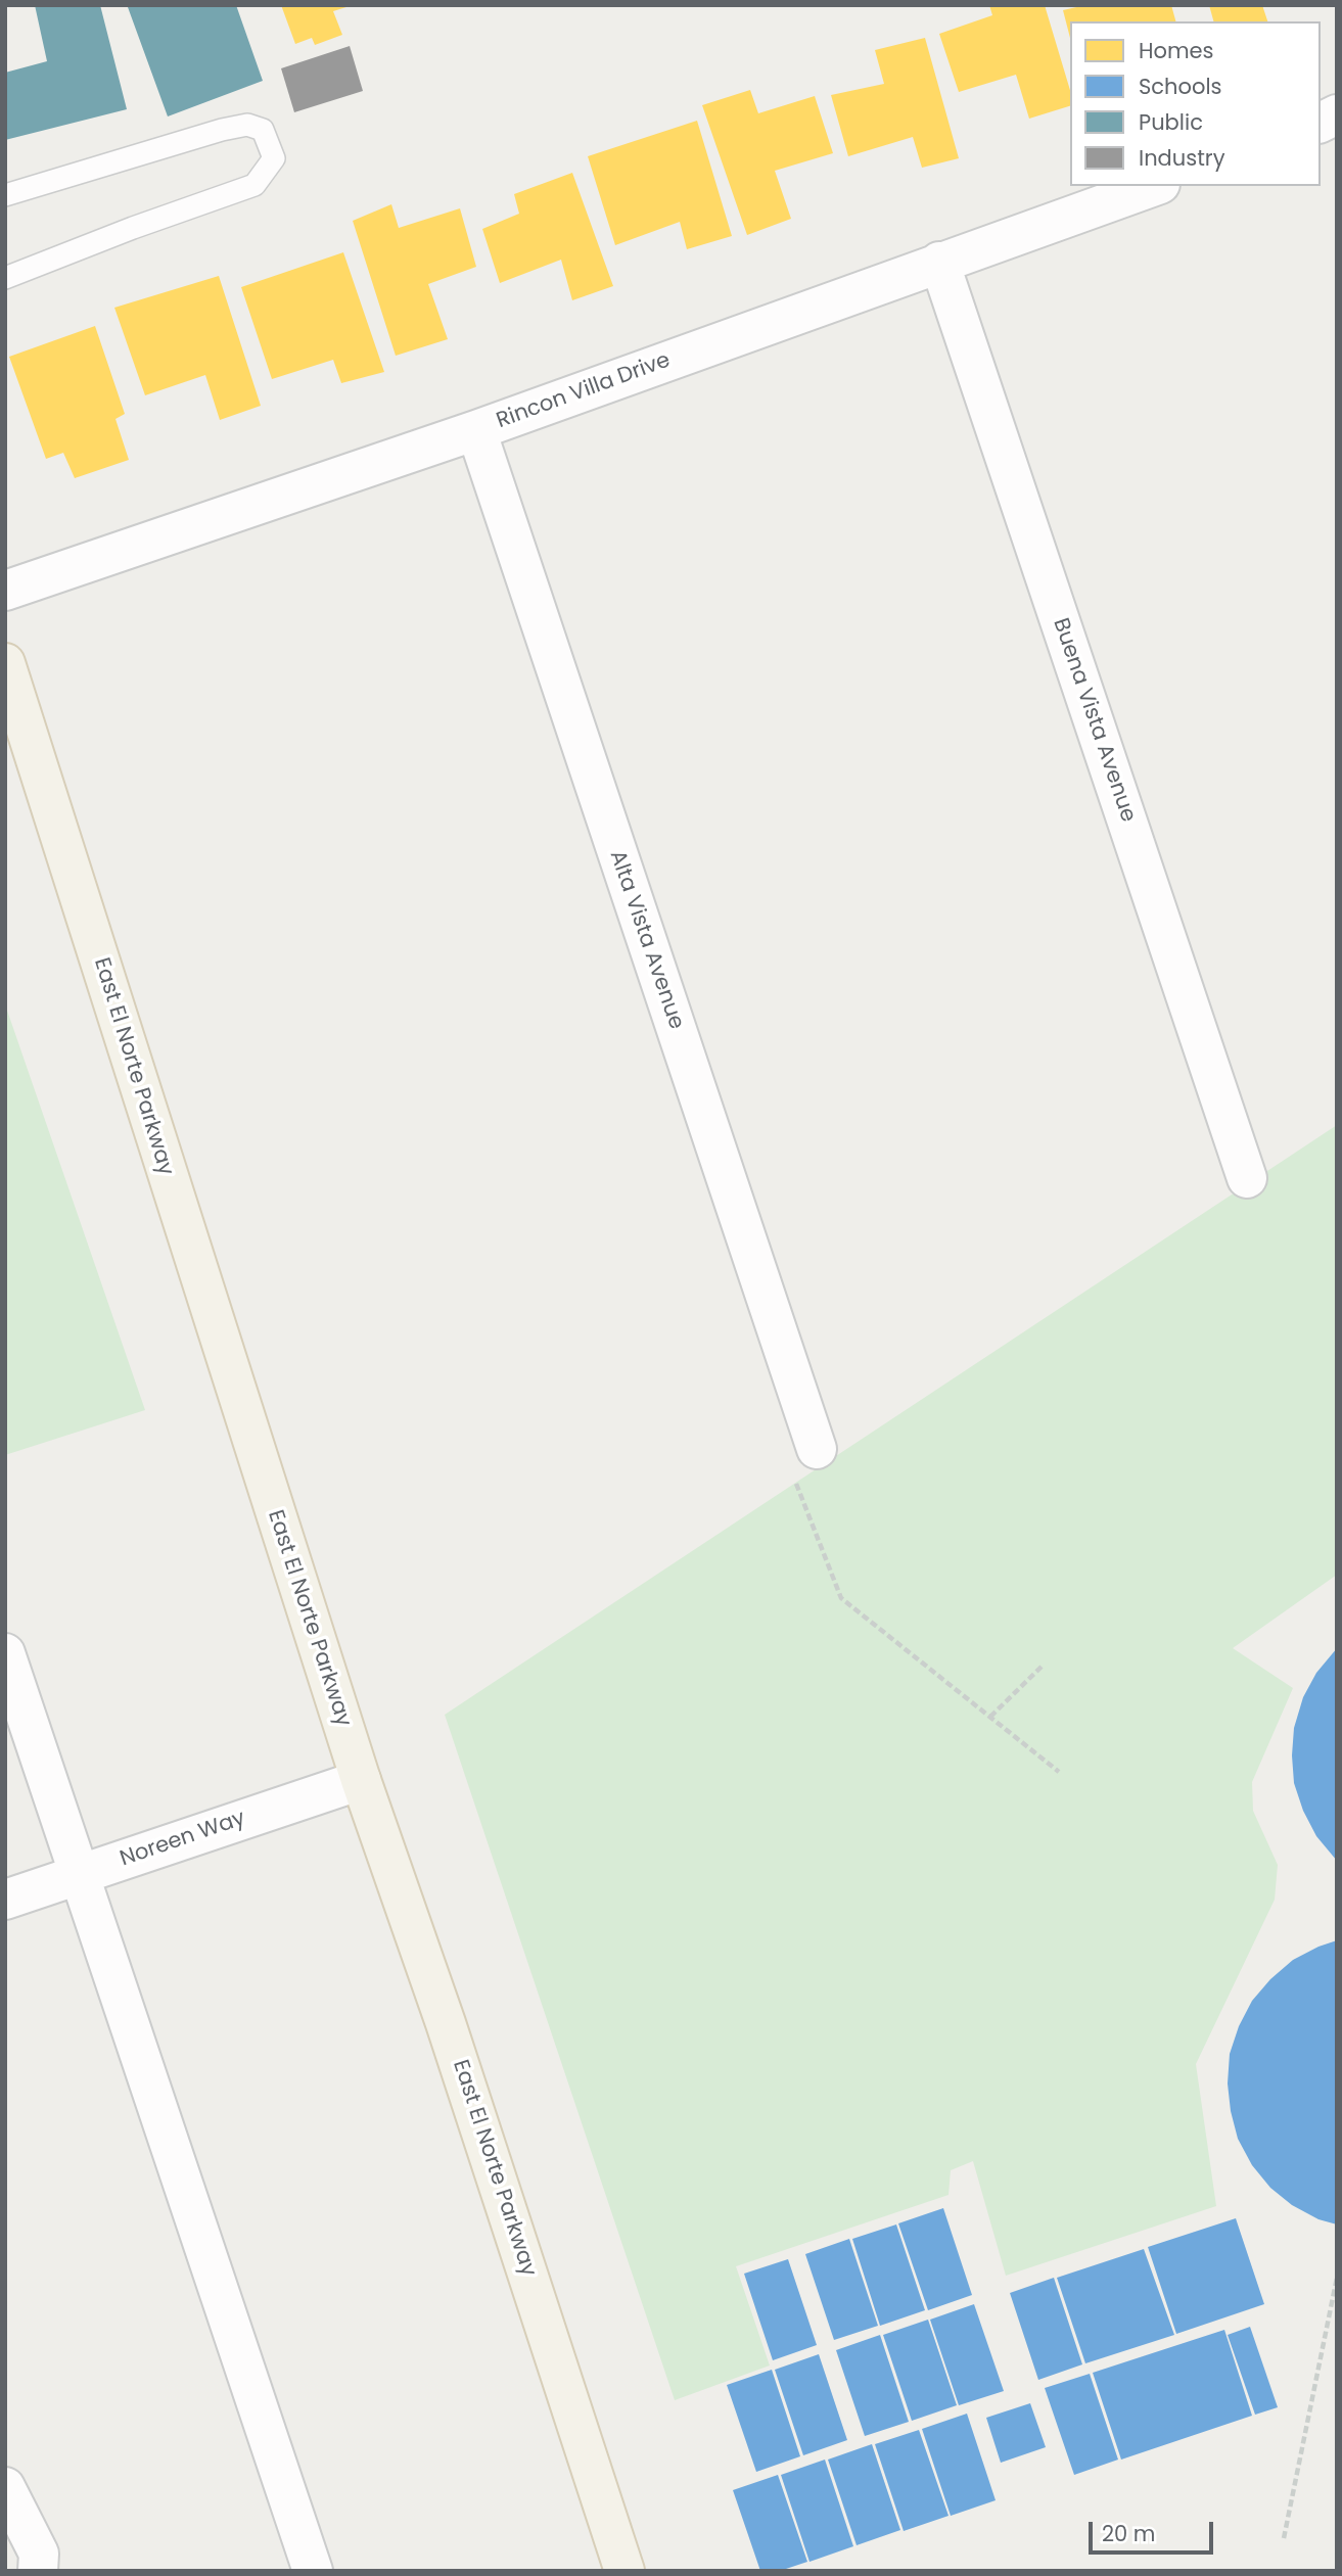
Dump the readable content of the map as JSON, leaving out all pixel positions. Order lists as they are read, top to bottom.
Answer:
{
  "streets": {
    "main road": ["East El Norte Parkway"],
    "street": [
      "Rincon Villa Drive",
      "Buena Vista Avenue",
      "Alta Vista Avenue",
      "Noreen Way"
    ]
  },
  "crossings": [
    ["Rincon Villa Drive", "Buena Vista Avenue"],
    ["Rincon Villa Drive", "Alta Vista Avenue"],
    ["East El Norte Parkway", "Noreen Way"]
  ],
  "legend": [
    "Homes",
    "Schools",
    "Public",
    "Industry"
  ],
  "scale_bar": "20 m"
}
